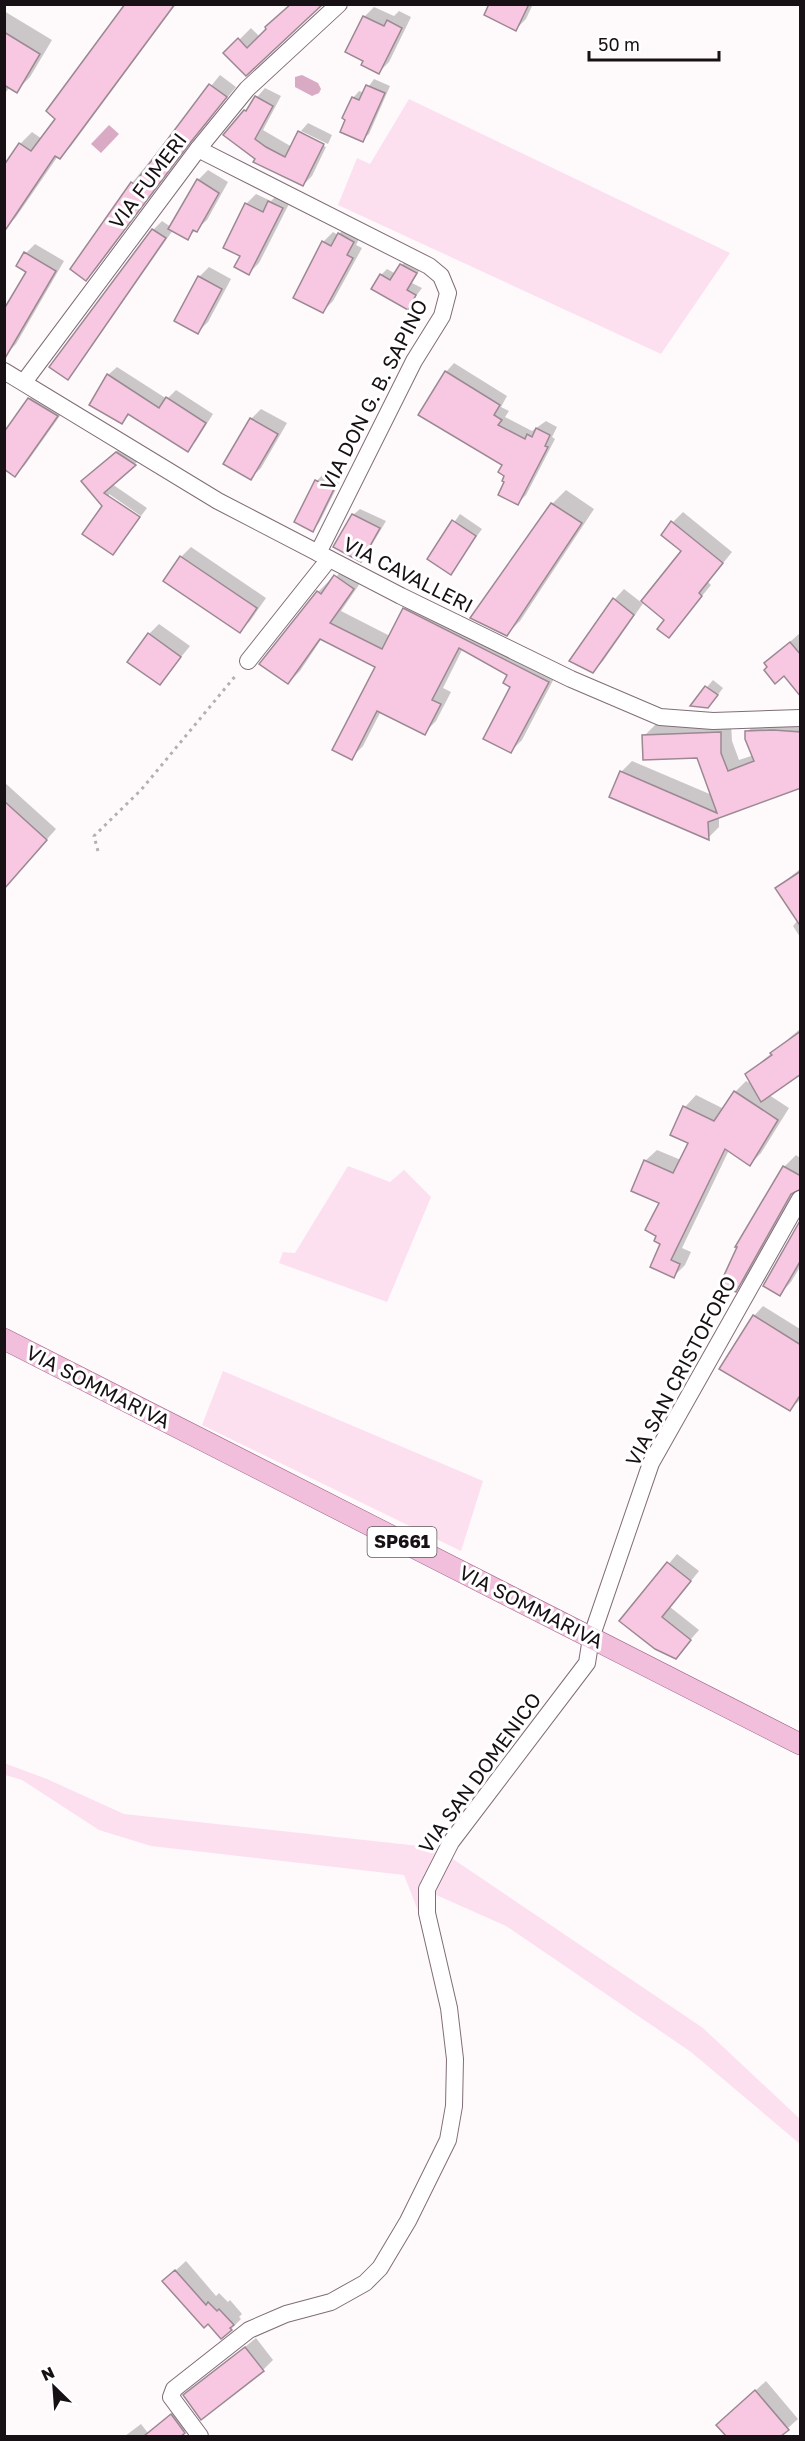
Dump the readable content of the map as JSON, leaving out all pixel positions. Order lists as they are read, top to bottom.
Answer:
{
  "streets": {
    "main road": ["VIA SOMMARIVA", "SP661"],
    "street": [
      "VIA FUMERI",
      "VIA DON G. B. SAPINO",
      "VIA CAVALLERI",
      "VIA SAN CRISTOFORO",
      "VIA SAN DOMENICO"
    ]
  },
  "crossings": [
    ["VIA FUMERI", "VIA DON G. B. SAPINO"],
    ["VIA FUMERI", "VIA CAVALLERI"],
    ["VIA DON G. B. SAPINO", "VIA CAVALLERI"],
    ["VIA SAN CRISTOFORO", "VIA SOMMARIVA"],
    ["VIA SAN CRISTOFORO", "VIA SAN DOMENICO"],
    ["VIA SOMMARIVA", "VIA SAN DOMENICO"]
  ],
  "scale_bar": "50 m",
  "north": "top left"
}
